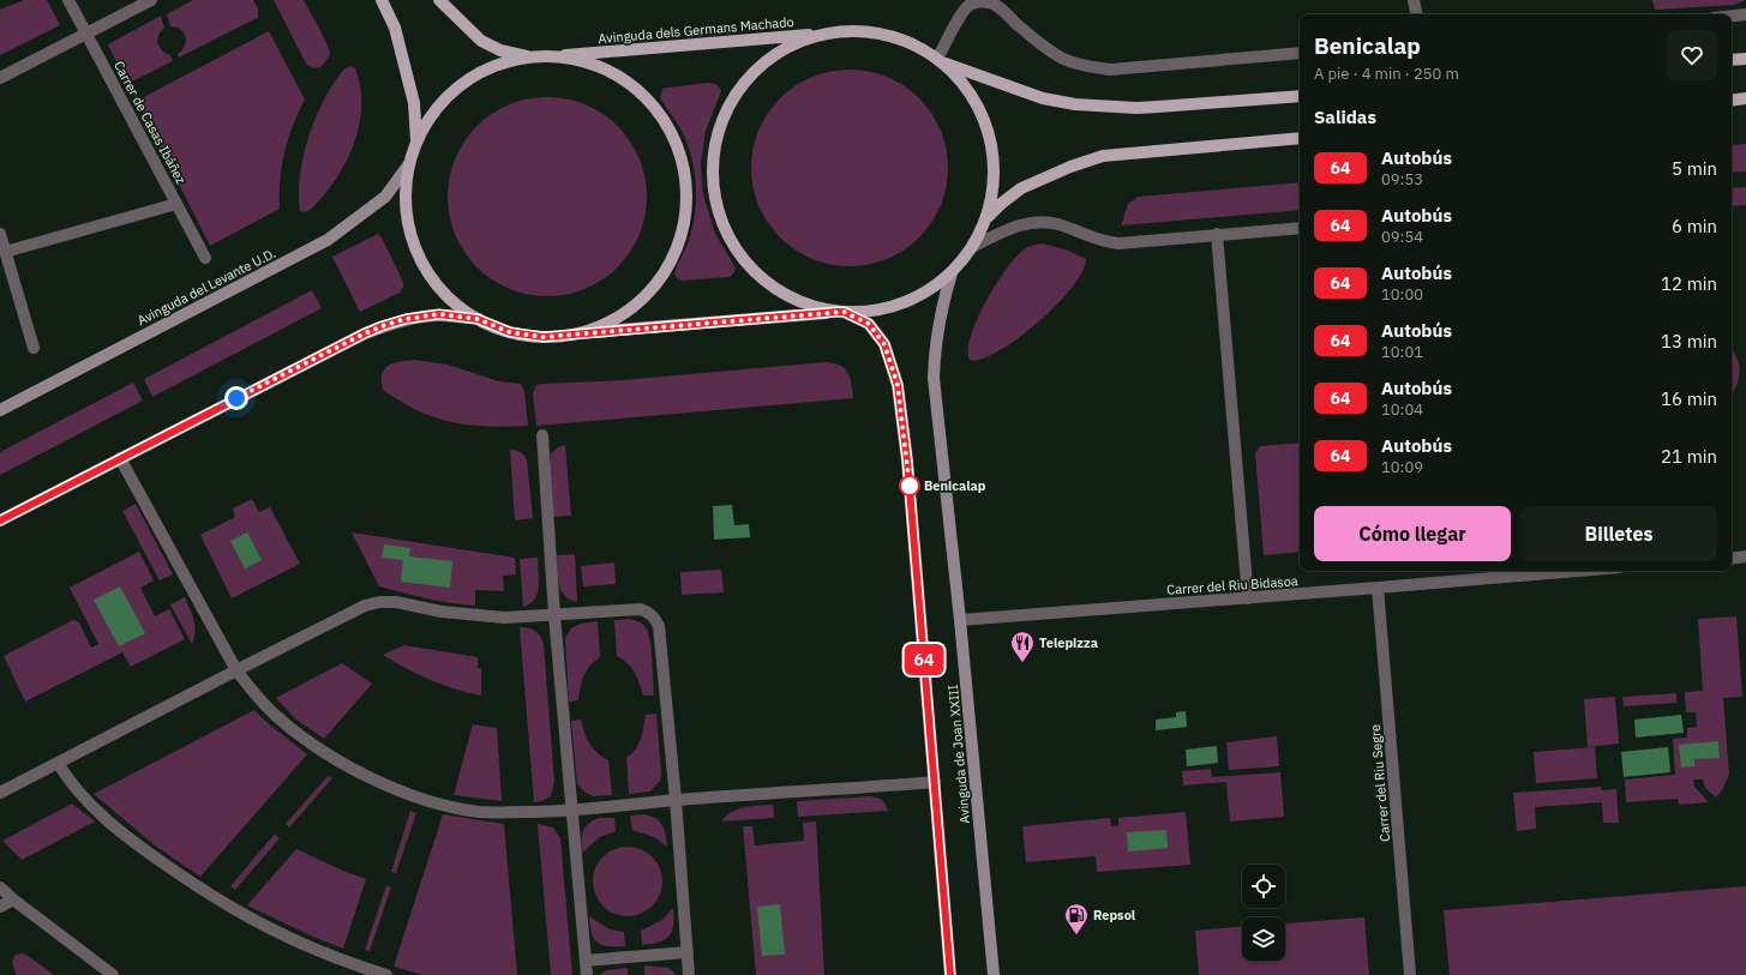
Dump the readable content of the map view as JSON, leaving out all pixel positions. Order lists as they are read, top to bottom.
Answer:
{
  "streets": {
    "main road": ["Avinguda dels Germans Machado", "Avinguda del Levante U.D.", "Avinguda de Joan XXIII"],
    "street": ["Carrer de Casas Ibáñez", "Carrer del Riu Bidasoa", "Carrer del Riu Segre"]
  },
  "crossings": [
    ["Carrer del Riu Bidasoa", "Avinguda de Joan XXIII"],
    ["Carrer del Riu Bidasoa", "Carrer del Riu Segre"]
  ],
  "places": {
    "other": ["Benicalap"],
    "restaurant": ["Telepizza"],
    "fuel station": ["Repsol"]
  },
  "lines": ["bus line 64"],
  "page": {
    "on_map": "64",
    "heading": [
      ["Benicalap", "A pie · 4 min · 250 m"],
      "Salidas"
    ],
    "list": [
      {
        "mark": "64",
        "name": "Autobús",
        "note": "09:53",
        "value": "5 min"
      },
      {
        "mark": "64",
        "name": "Autobús",
        "note": "09:54",
        "value": "6 min"
      },
      {
        "mark": "64",
        "name": "Autobús",
        "note": "10:00",
        "value": "12 min"
      },
      {
        "mark": "64",
        "name": "Autobús",
        "note": "10:01",
        "value": "13 min"
      },
      {
        "mark": "64",
        "name": "Autobús",
        "note": "10:04",
        "value": "16 min"
      },
      {
        "mark": "64",
        "name": "Autobús",
        "note": "10:09",
        "value": "21 min"
      }
    ],
    "buttons": ["Cómo llegar", "Billetes"]
  }
}
